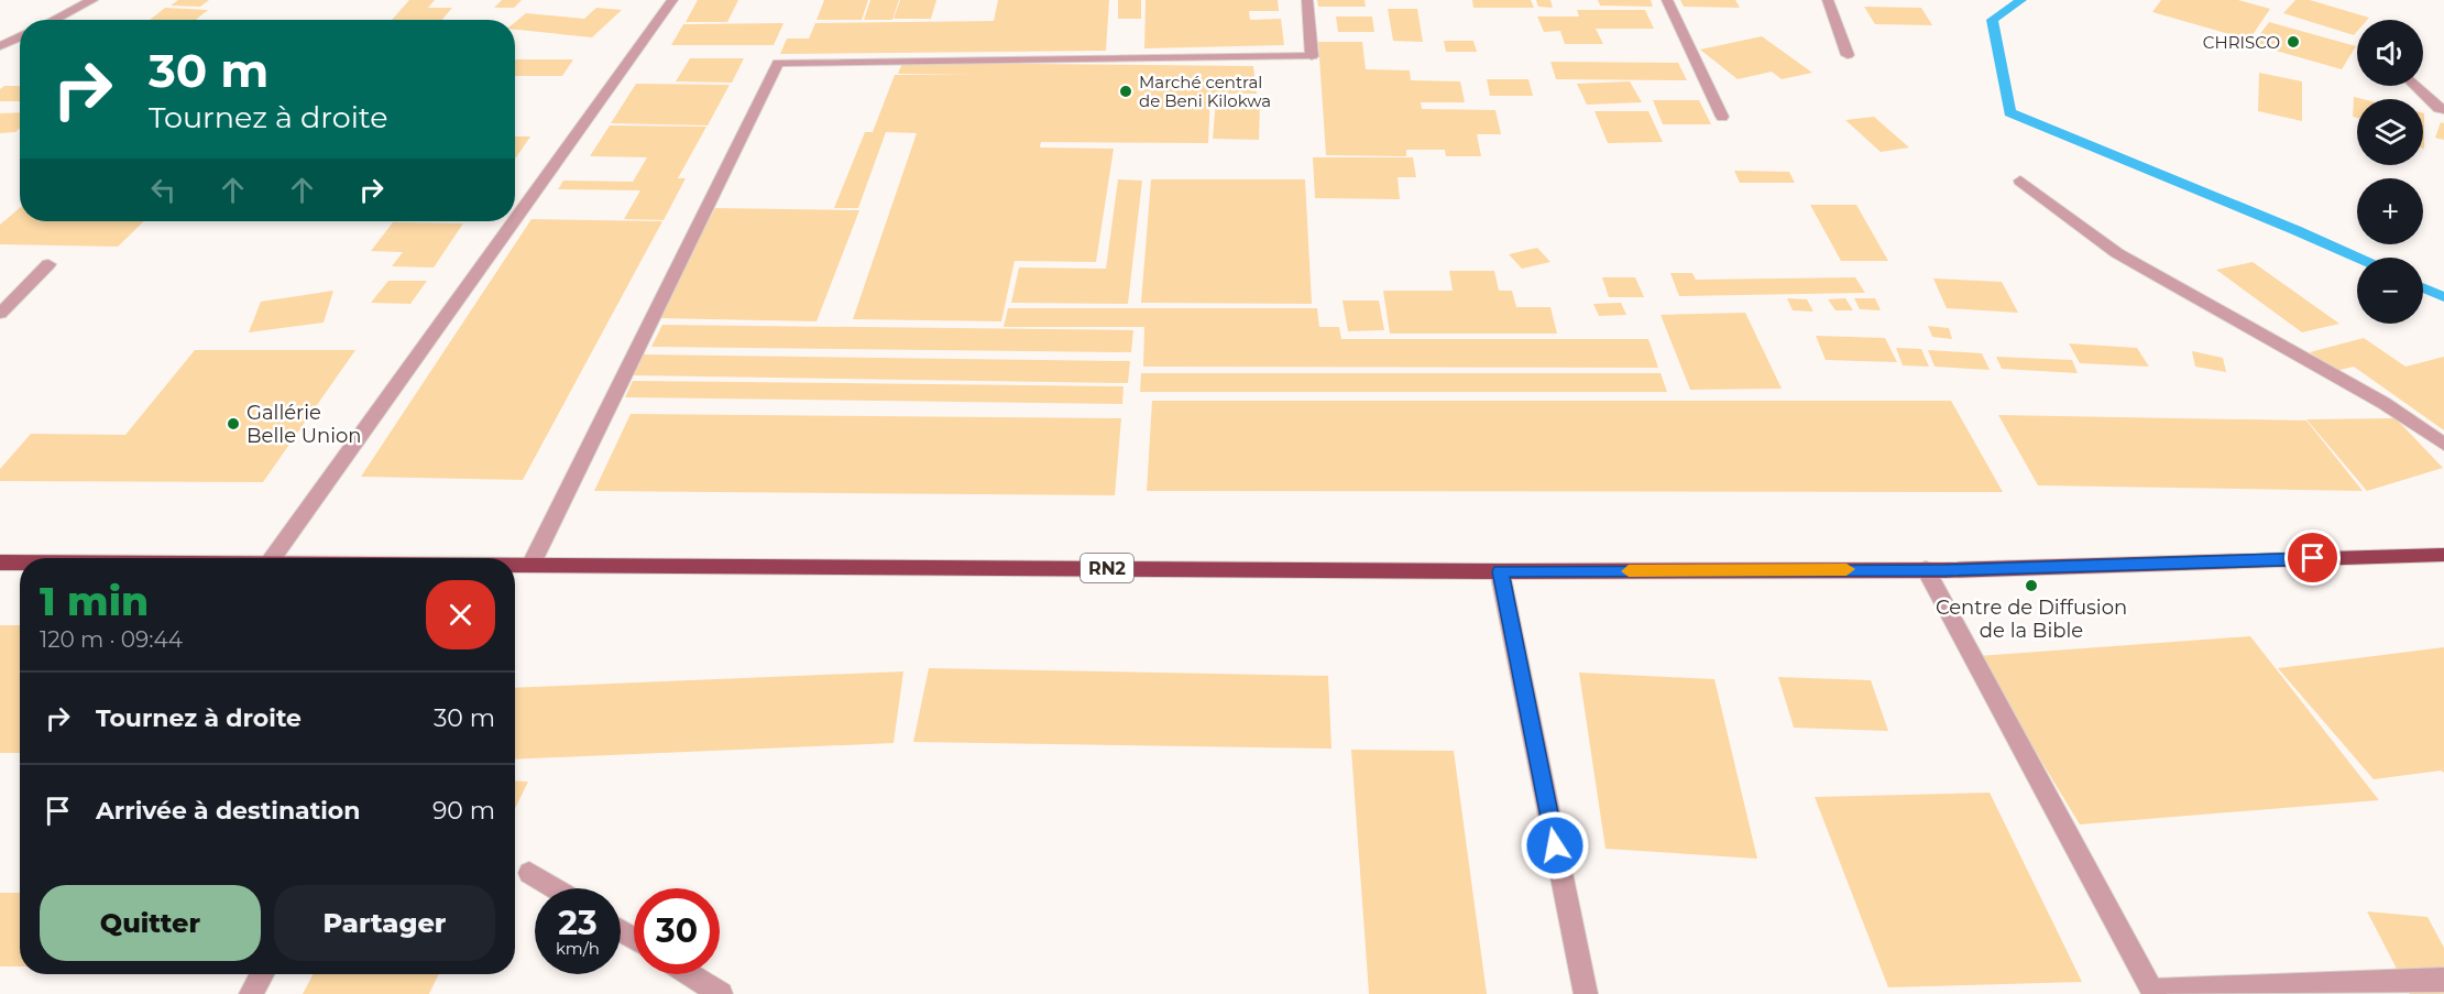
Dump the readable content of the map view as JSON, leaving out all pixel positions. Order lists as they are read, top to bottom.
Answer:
{
  "streets": {
    "highway": ["RN2"]
  },
  "places": [
    "CHRISCO",
    "Marché central de Beni Kilokwa",
    "Gallérie Belle Union",
    "Centre de Diffusion de la Bible"
  ],
  "page": {
    "map_buttons": ["+", "−"],
    "turn": ["30 m", "Tournez à droite"],
    "heading": ["1 min", "120 m · 09:44"],
    "list": [
      {
        "name": "Tournez à droite",
        "value": "30 m"
      },
      {
        "name": "Arrivée à destination",
        "value": "90 m"
      }
    ],
    "buttons": ["Quitter", "Partager"],
    "speed": "23 km/h",
    "limit": "30"
  }
}
